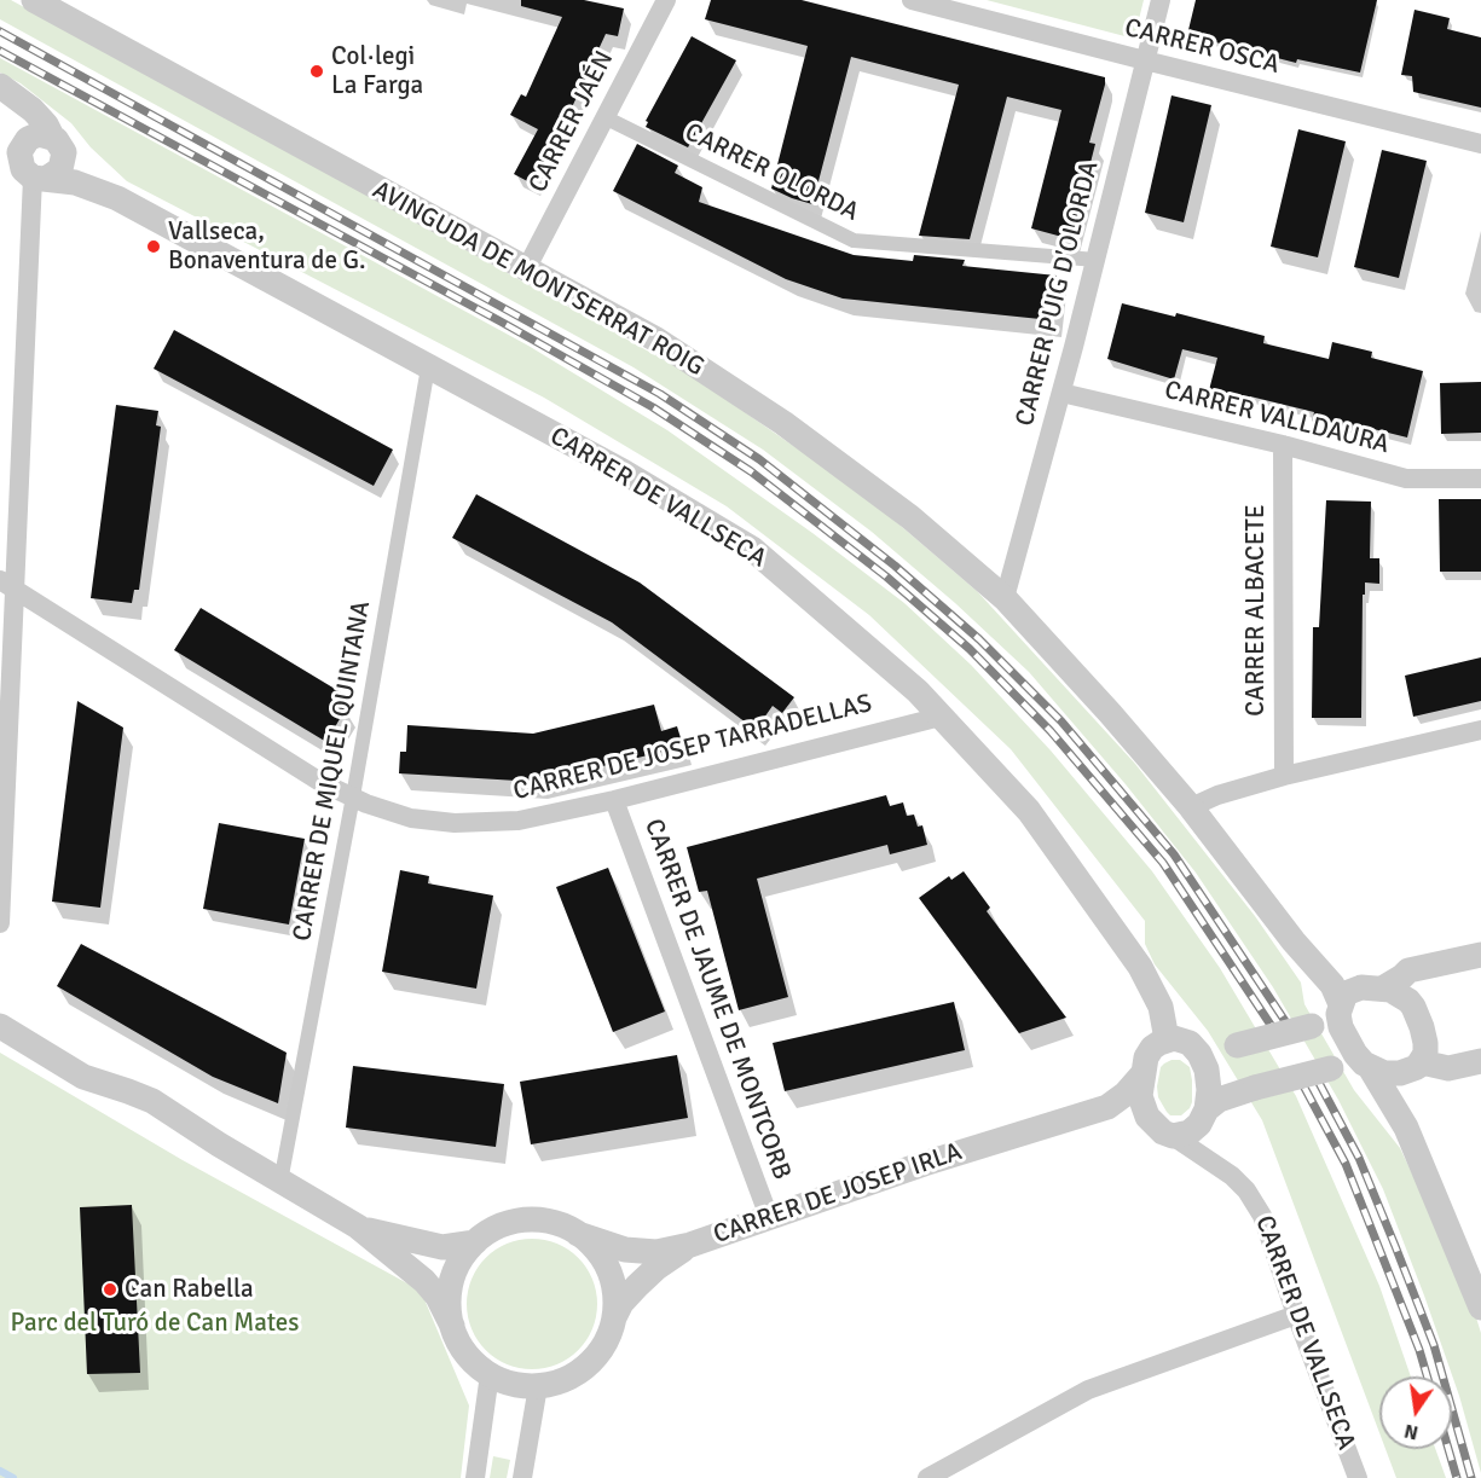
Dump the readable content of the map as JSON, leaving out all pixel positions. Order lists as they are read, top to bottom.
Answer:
{
  "streets": {
    "street": [
      "CARRER OSCA",
      "CARRER JAÉN",
      "CARRER OLORDA",
      "AVINGUDA DE MONTSERRAT ROIG",
      "CARRER PUIG D'OLORDA",
      "CARRER VALLDAURA",
      "CARRER DE VALLSECA",
      "CARRER ALBACETE",
      "CARRER DE JOSEP TARRADELLAS",
      "CARRER DE MIQUEL QUINTANA",
      "CARRER DE JAUME DE MONTCORB",
      "CARRER DE JOSEP IRLA"
    ]
  },
  "crossings": [
    ["CARRER OSCA", "CARRER PUIG D'OLORDA"],
    ["CARRER JAÉN", "CARRER OLORDA"],
    ["CARRER JAÉN", "AVINGUDA DE MONTSERRAT ROIG"],
    ["CARRER OLORDA", "CARRER PUIG D'OLORDA"],
    ["AVINGUDA DE MONTSERRAT ROIG", "CARRER PUIG D'OLORDA"],
    ["CARRER PUIG D'OLORDA", "CARRER VALLDAURA"],
    ["CARRER VALLDAURA", "CARRER ALBACETE"],
    ["CARRER DE VALLSECA", "CARRER DE JOSEP TARRADELLAS"],
    ["CARRER DE VALLSECA", "CARRER DE MIQUEL QUINTANA"],
    ["CARRER DE JOSEP TARRADELLAS", "CARRER DE MIQUEL QUINTANA"],
    ["CARRER DE JOSEP TARRADELLAS", "CARRER DE JAUME DE MONTCORB"],
    ["CARRER DE JAUME DE MONTCORB", "CARRER DE JOSEP IRLA"]
  ],
  "parks": ["Parc del Turó de Can Mates"],
  "places": ["Col·legi La Farga", "Vallseca, Bonaventura de G.", "Can Rabella"],
  "north": "bottom"
}
